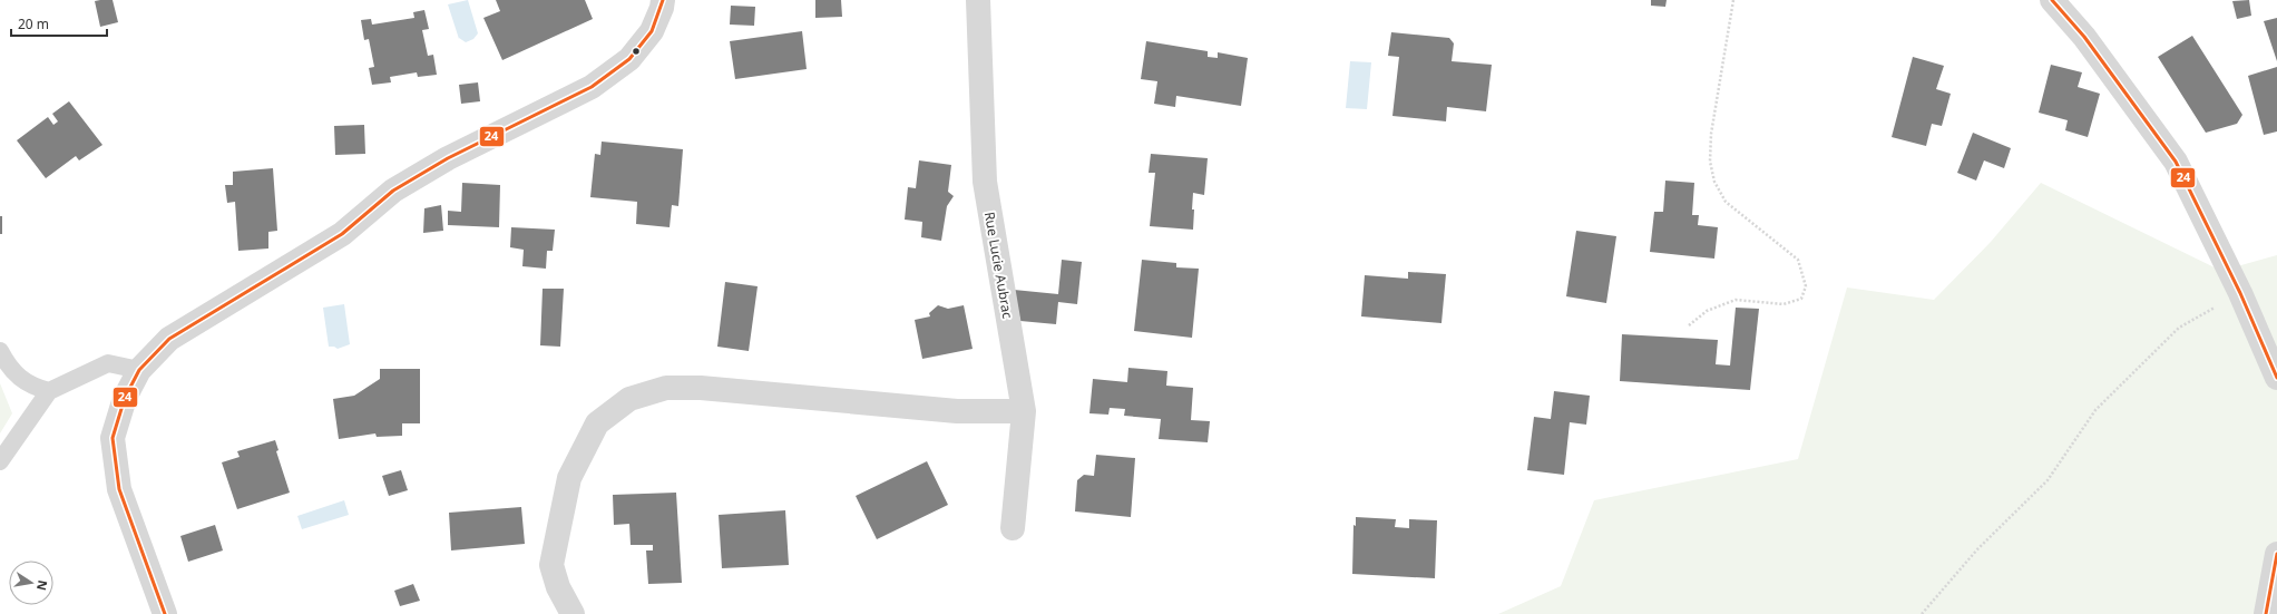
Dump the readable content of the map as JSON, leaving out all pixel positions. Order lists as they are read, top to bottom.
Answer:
{
  "streets": {
    "street": ["Rue Lucie Aubrac"]
  },
  "lines": ["transit line 24"],
  "scale_bar": "20 m",
  "north": "right"
}
